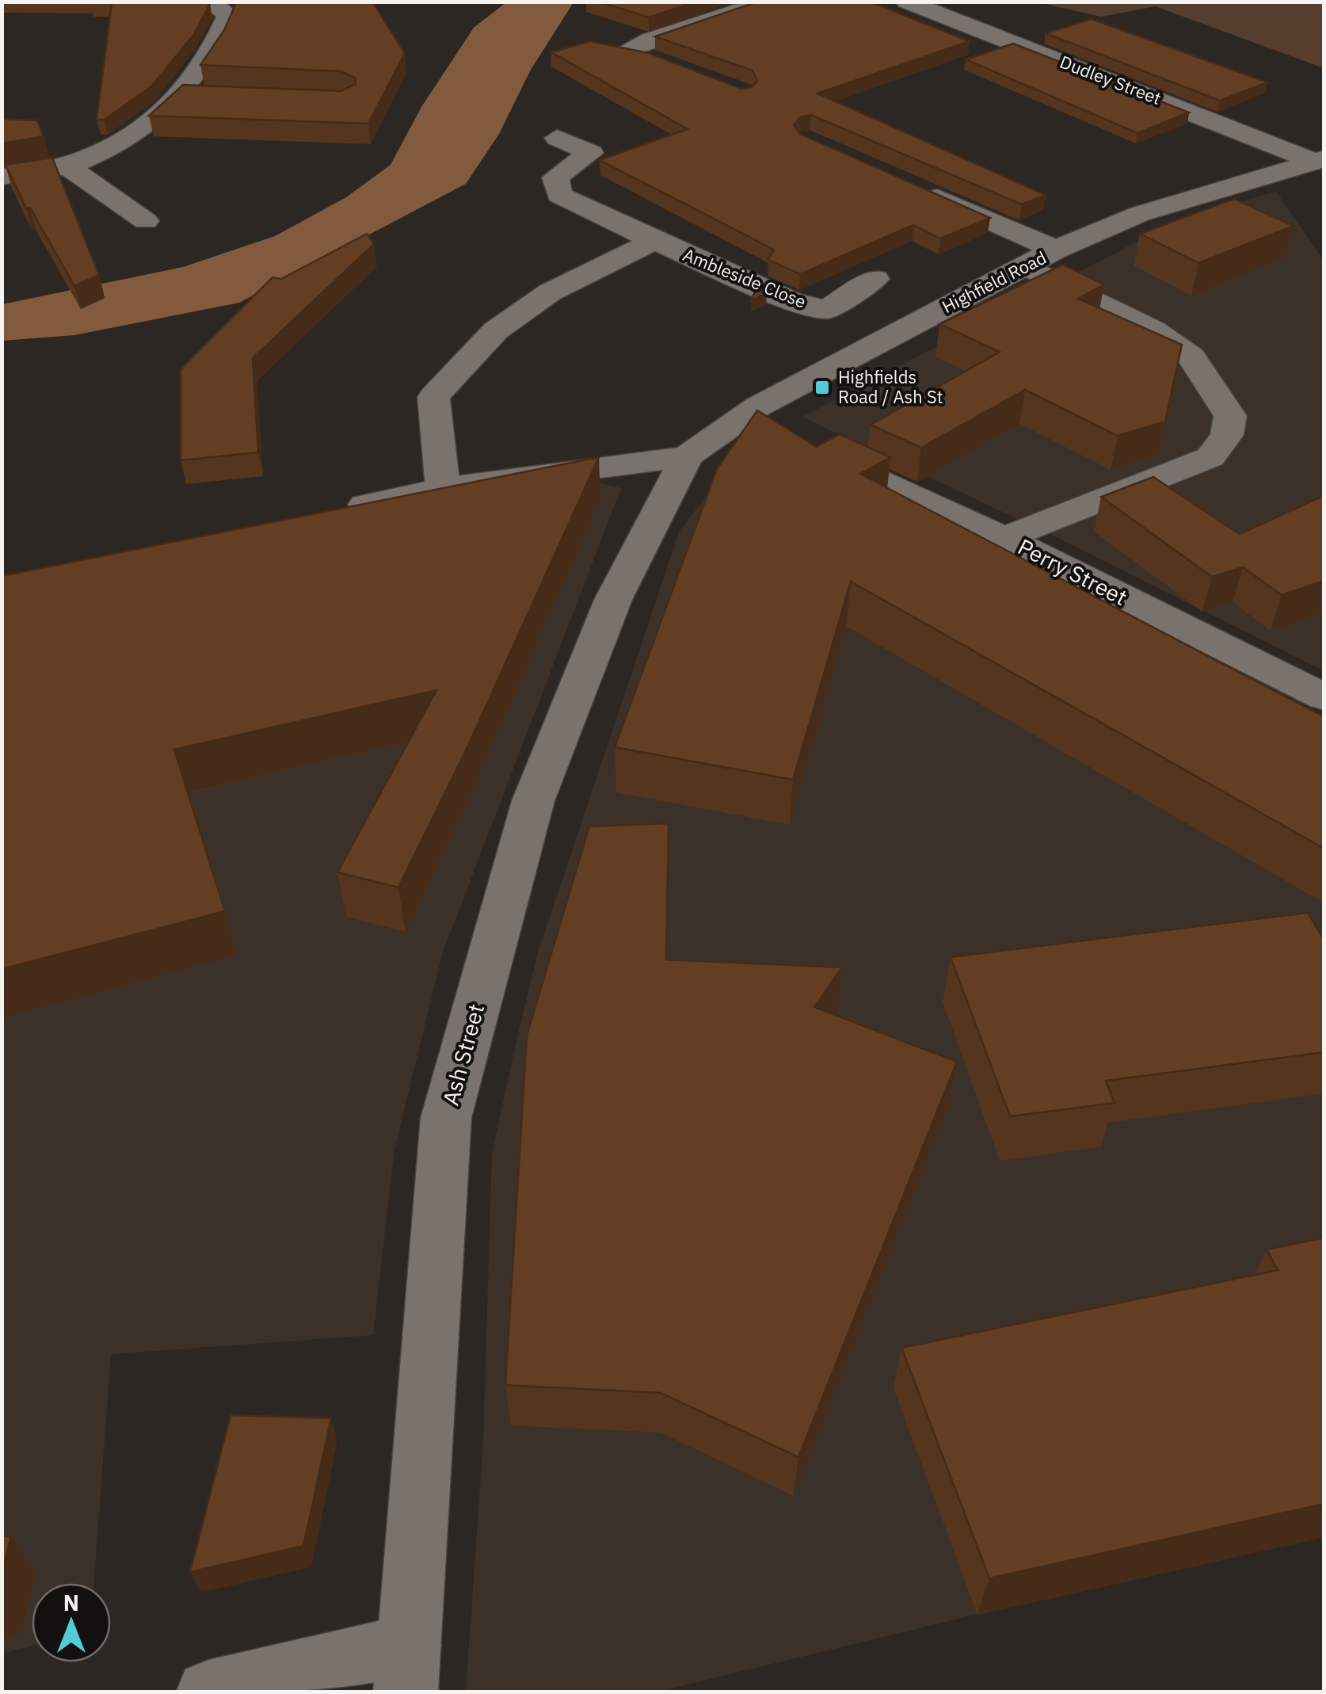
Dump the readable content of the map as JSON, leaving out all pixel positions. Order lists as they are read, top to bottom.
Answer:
{
  "streets": {
    "street": [
      "Dudley Street",
      "Ambleside Close",
      "Highfield Road",
      "Perry Street",
      "Ash Street"
    ]
  },
  "crossings": [
    ["Dudley Street", "Highfield Road"],
    ["Highfield Road", "Ash Street"]
  ],
  "places": {
    "transit": ["Highfields Road / Ash St"]
  },
  "north": "top"
}
